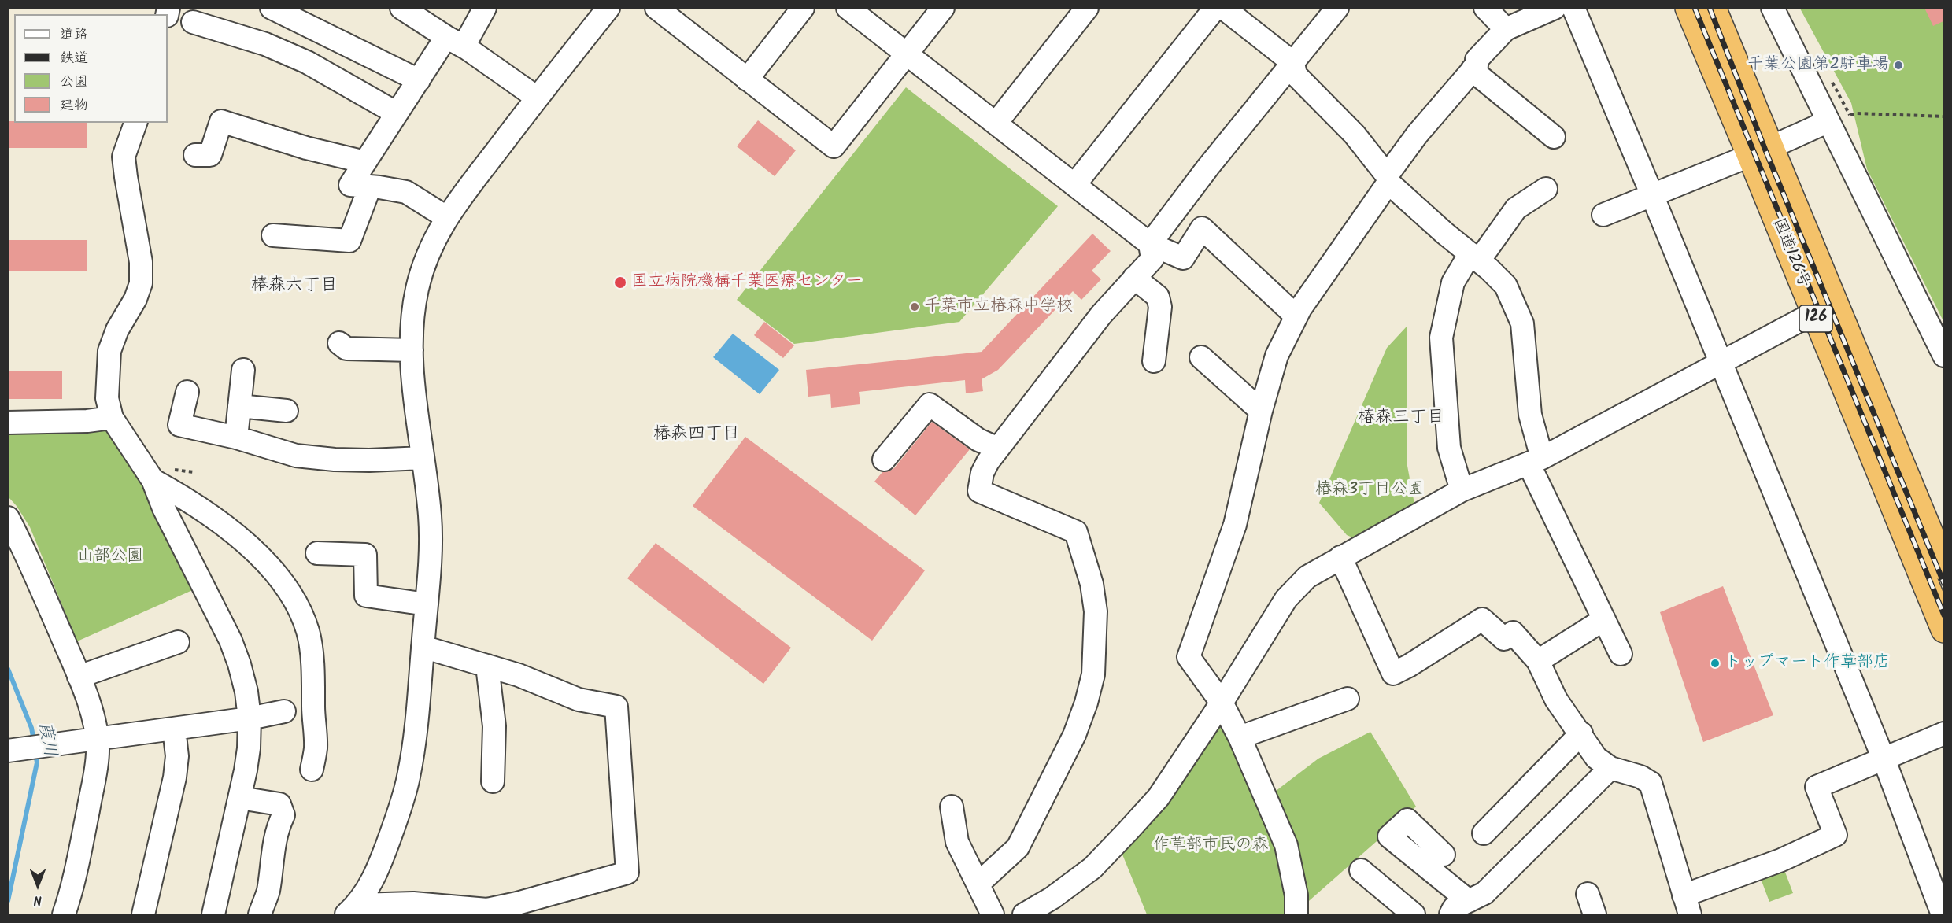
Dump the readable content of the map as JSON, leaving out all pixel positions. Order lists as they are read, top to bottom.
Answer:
{
  "streets": {
    "highway": ["国道126号", "126"]
  },
  "districts": ["椿森六丁目", "椿森三丁目", "椿森四丁目"],
  "water": ["葭川"],
  "parks": ["椿森3丁目公園", "山部公園", "作草部市民の森"],
  "places": [
    "千葉公園第2駐車場",
    "国立病院機構千葉医療センター",
    "千葉市立椿森中学校",
    "トップマート作草部店"
  ],
  "legend": [
    "道路",
    "鉄道",
    "公園",
    "建物"
  ],
  "north": "bottom"
}
